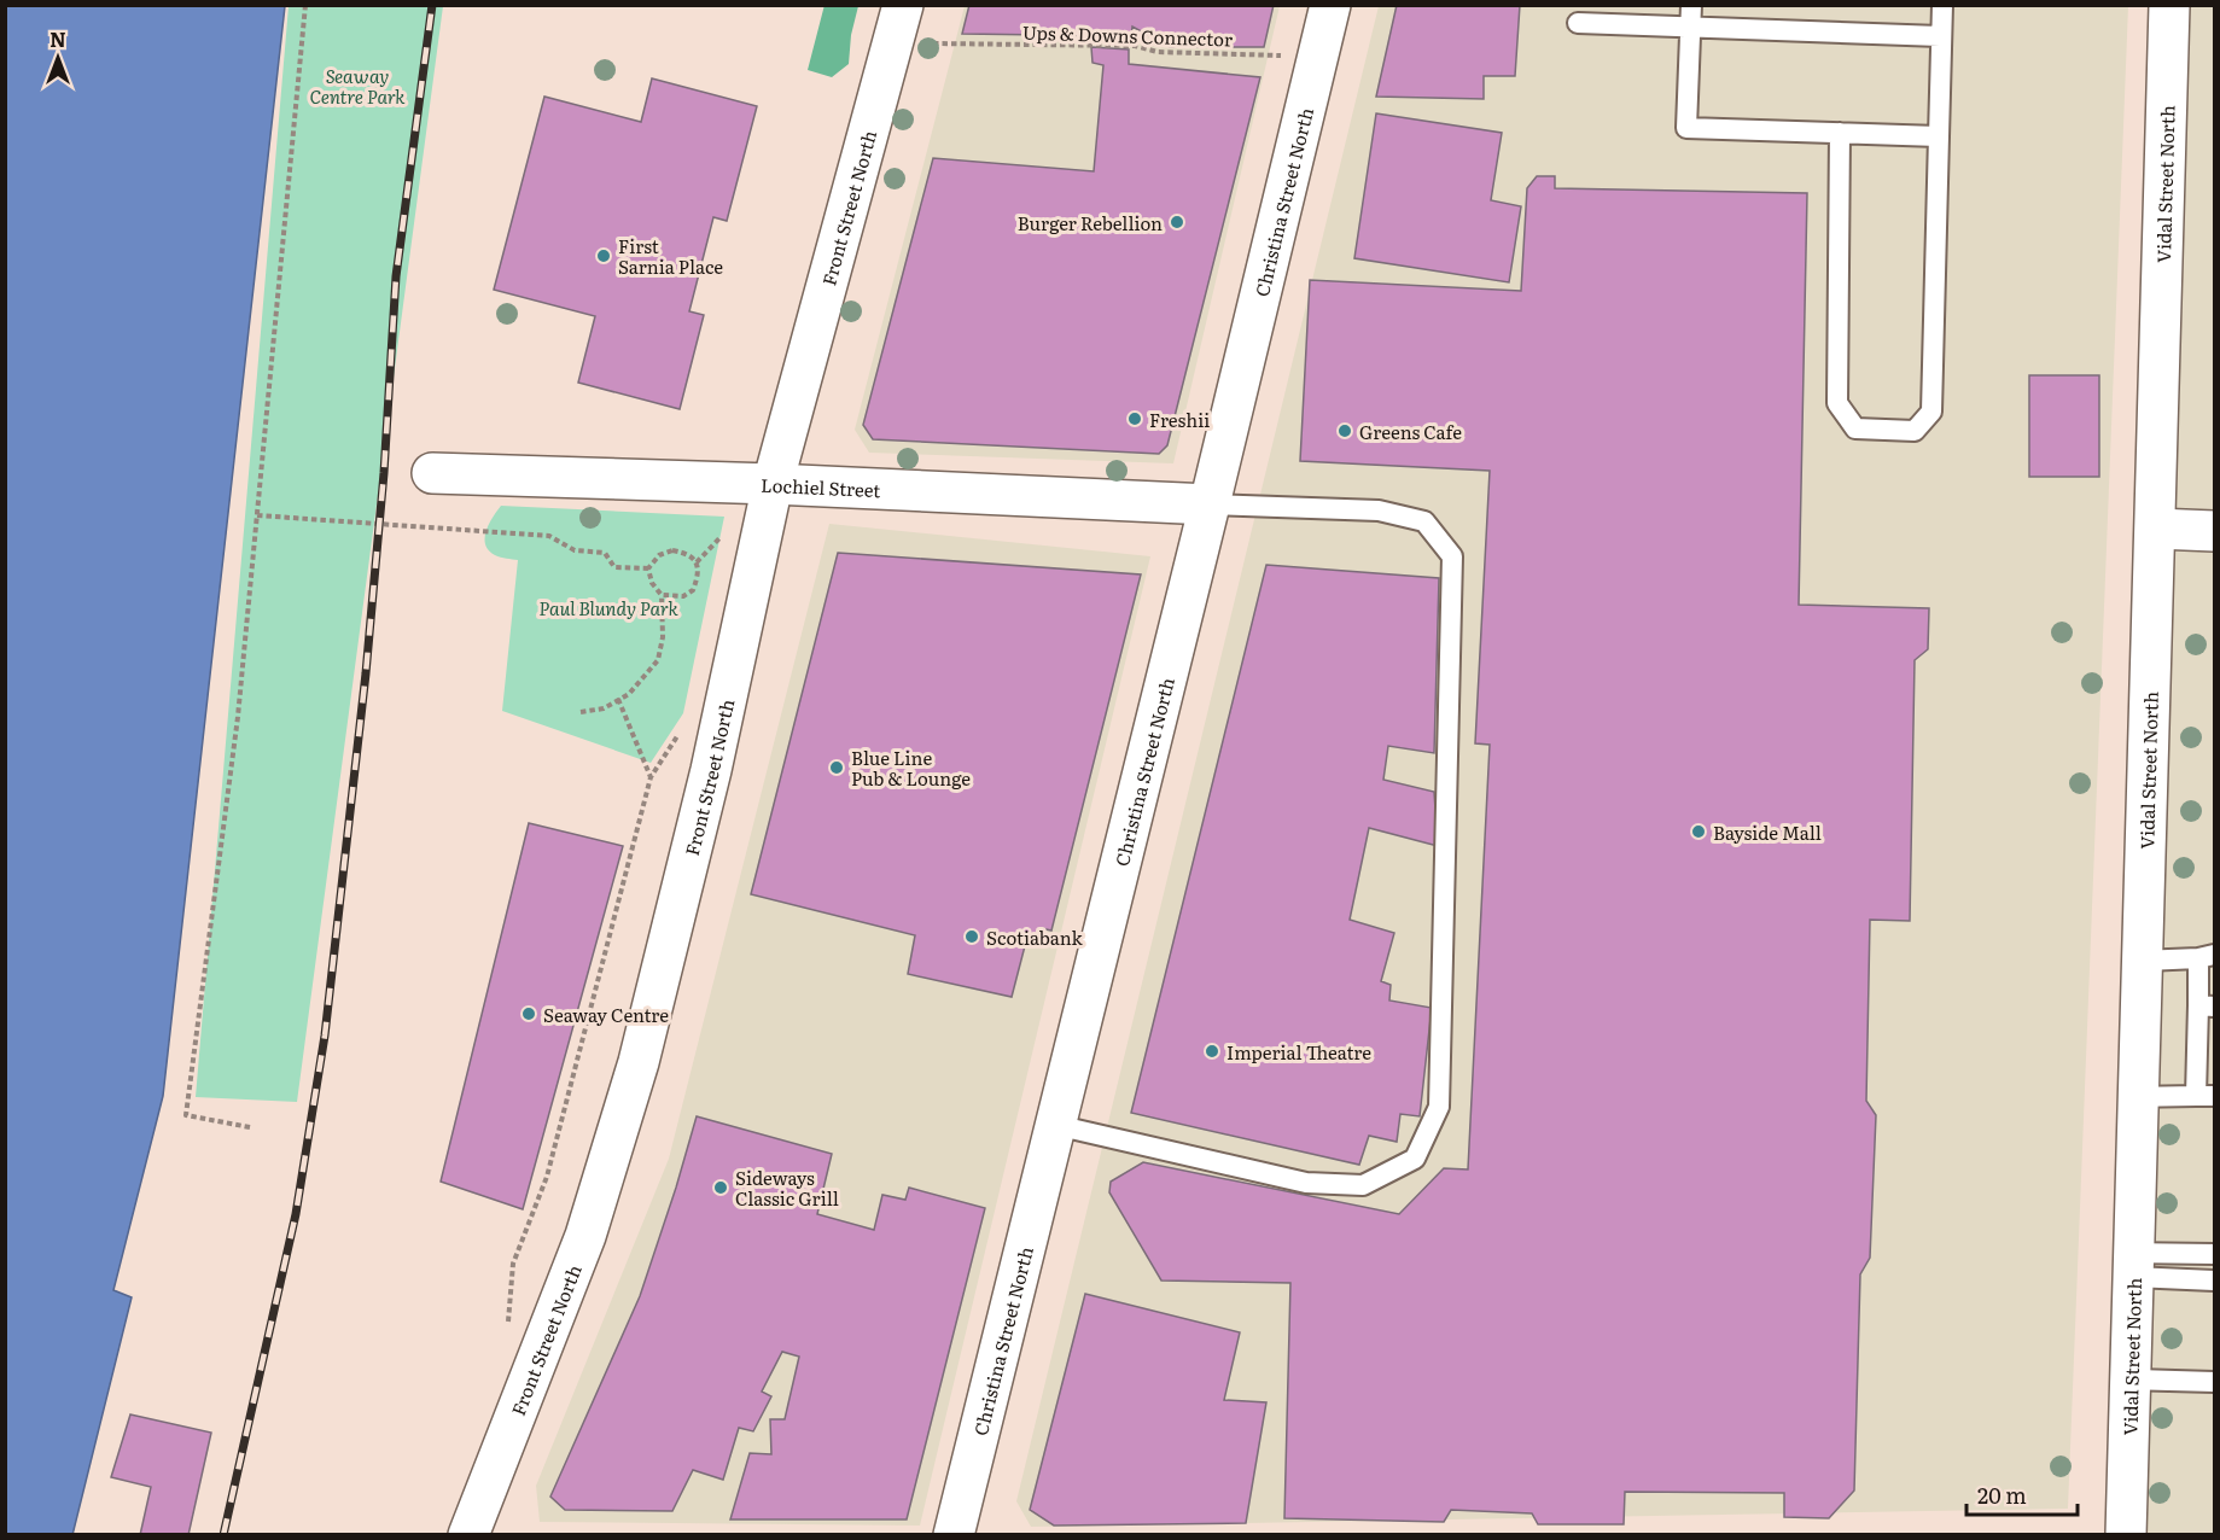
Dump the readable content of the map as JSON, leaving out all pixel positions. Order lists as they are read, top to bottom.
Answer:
{
  "streets": {
    "street": [
      "Vidal Street North",
      "Christina Street North",
      "Front Street North",
      "Lochiel Street"
    ],
    "path": ["Ups & Downs Connector"]
  },
  "crossings": [
    ["Ups & Downs Connector", "Christina Street North"],
    ["Ups & Downs Connector", "Front Street North"],
    ["Christina Street North", "Lochiel Street"],
    ["Front Street North", "Lochiel Street"]
  ],
  "parks": ["Seaway Centre Park", "Paul Blundy Park"],
  "places": [
    "Burger Rebellion",
    "First Sarnia Place",
    "Freshii",
    "Greens Cafe",
    "Blue Line Pub & Lounge",
    "Bayside Mall",
    "Scotiabank",
    "Seaway Centre",
    "Imperial Theatre",
    "Sideways Classic Grill"
  ],
  "scale_bar": "20 m",
  "north": "top"
}
